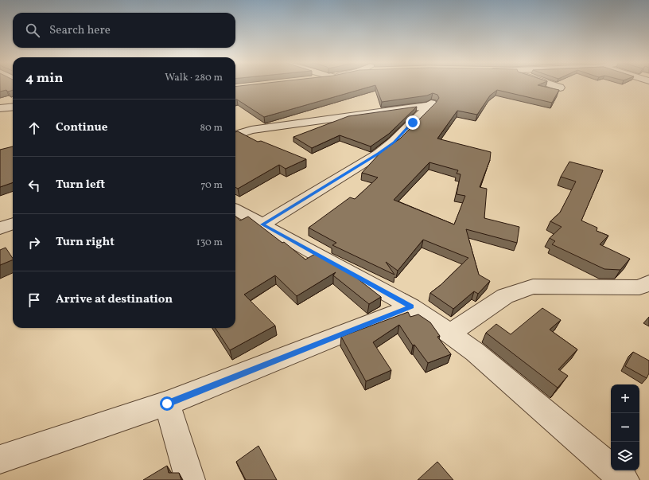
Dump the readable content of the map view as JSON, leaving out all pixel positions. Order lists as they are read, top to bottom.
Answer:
{
  "page": {
    "search": "Search here",
    "heading": ["4 min", "Walk · 280 m"],
    "list": [
      ["Continue", "80 m"],
      ["Turn left", "70 m"],
      ["Turn right", "130 m"],
      "Arrive at destination"
    ],
    "map_buttons": ["+", "−"]
  }
}
